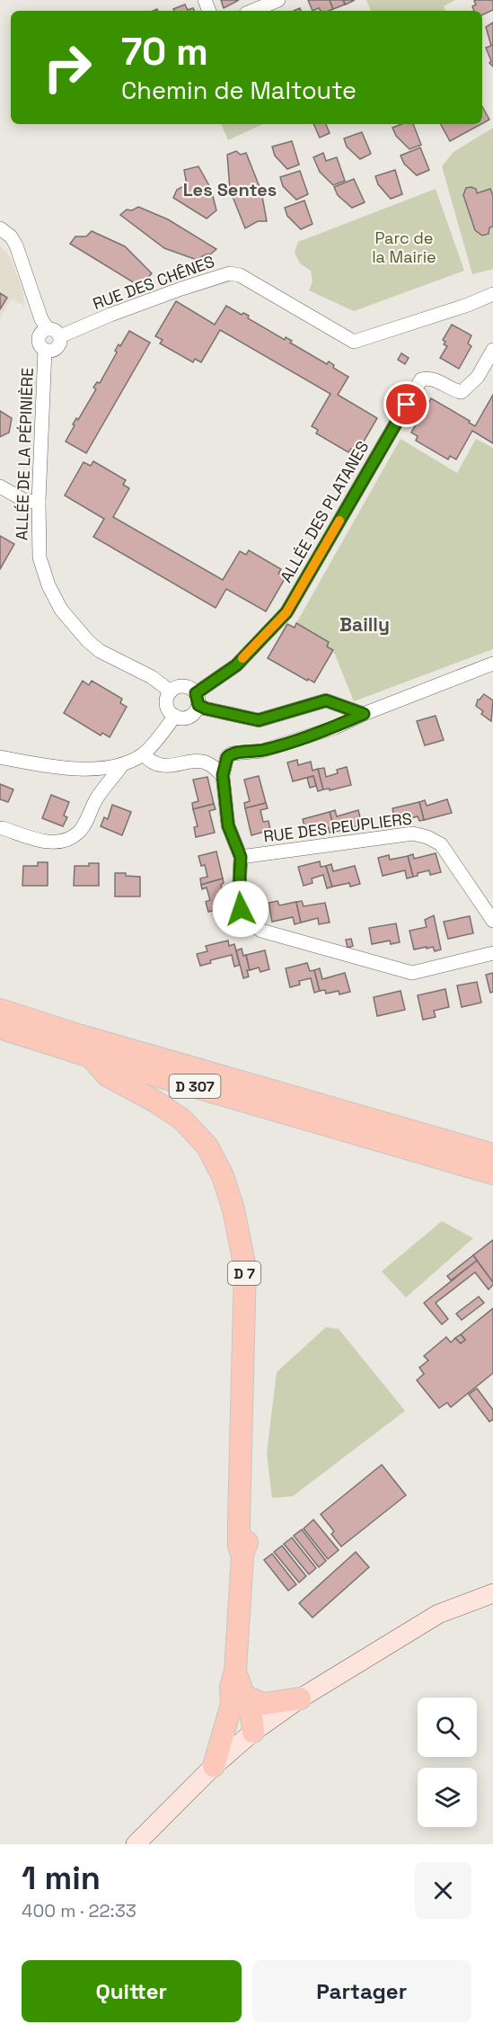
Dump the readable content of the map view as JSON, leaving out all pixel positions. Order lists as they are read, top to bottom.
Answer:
{
  "streets": {
    "main road": ["D 307", "D 7"],
    "street": [
      "RUE DES CHÊNES",
      "ALLÉE DE LA PÉPINIÈRE",
      "ALLÉE DES PLATANES",
      "RUE DES PEUPLIERS"
    ]
  },
  "crossings": [
    ["RUE DES CHÊNES", "ALLÉE DE LA PÉPINIÈRE"],
    ["ALLÉE DE LA PÉPINIÈRE", "ALLÉE DES PLATANES"],
    ["D 307", "D 7"]
  ],
  "districts": ["Les Sentes", "Bailly"],
  "parks": ["Parc de la Mairie"],
  "page": {
    "turn": ["70 m", "Chemin de Maltoute"],
    "heading": ["1 min", "400 m · 22:33"],
    "buttons": ["Quitter", "Partager"]
  }
}
